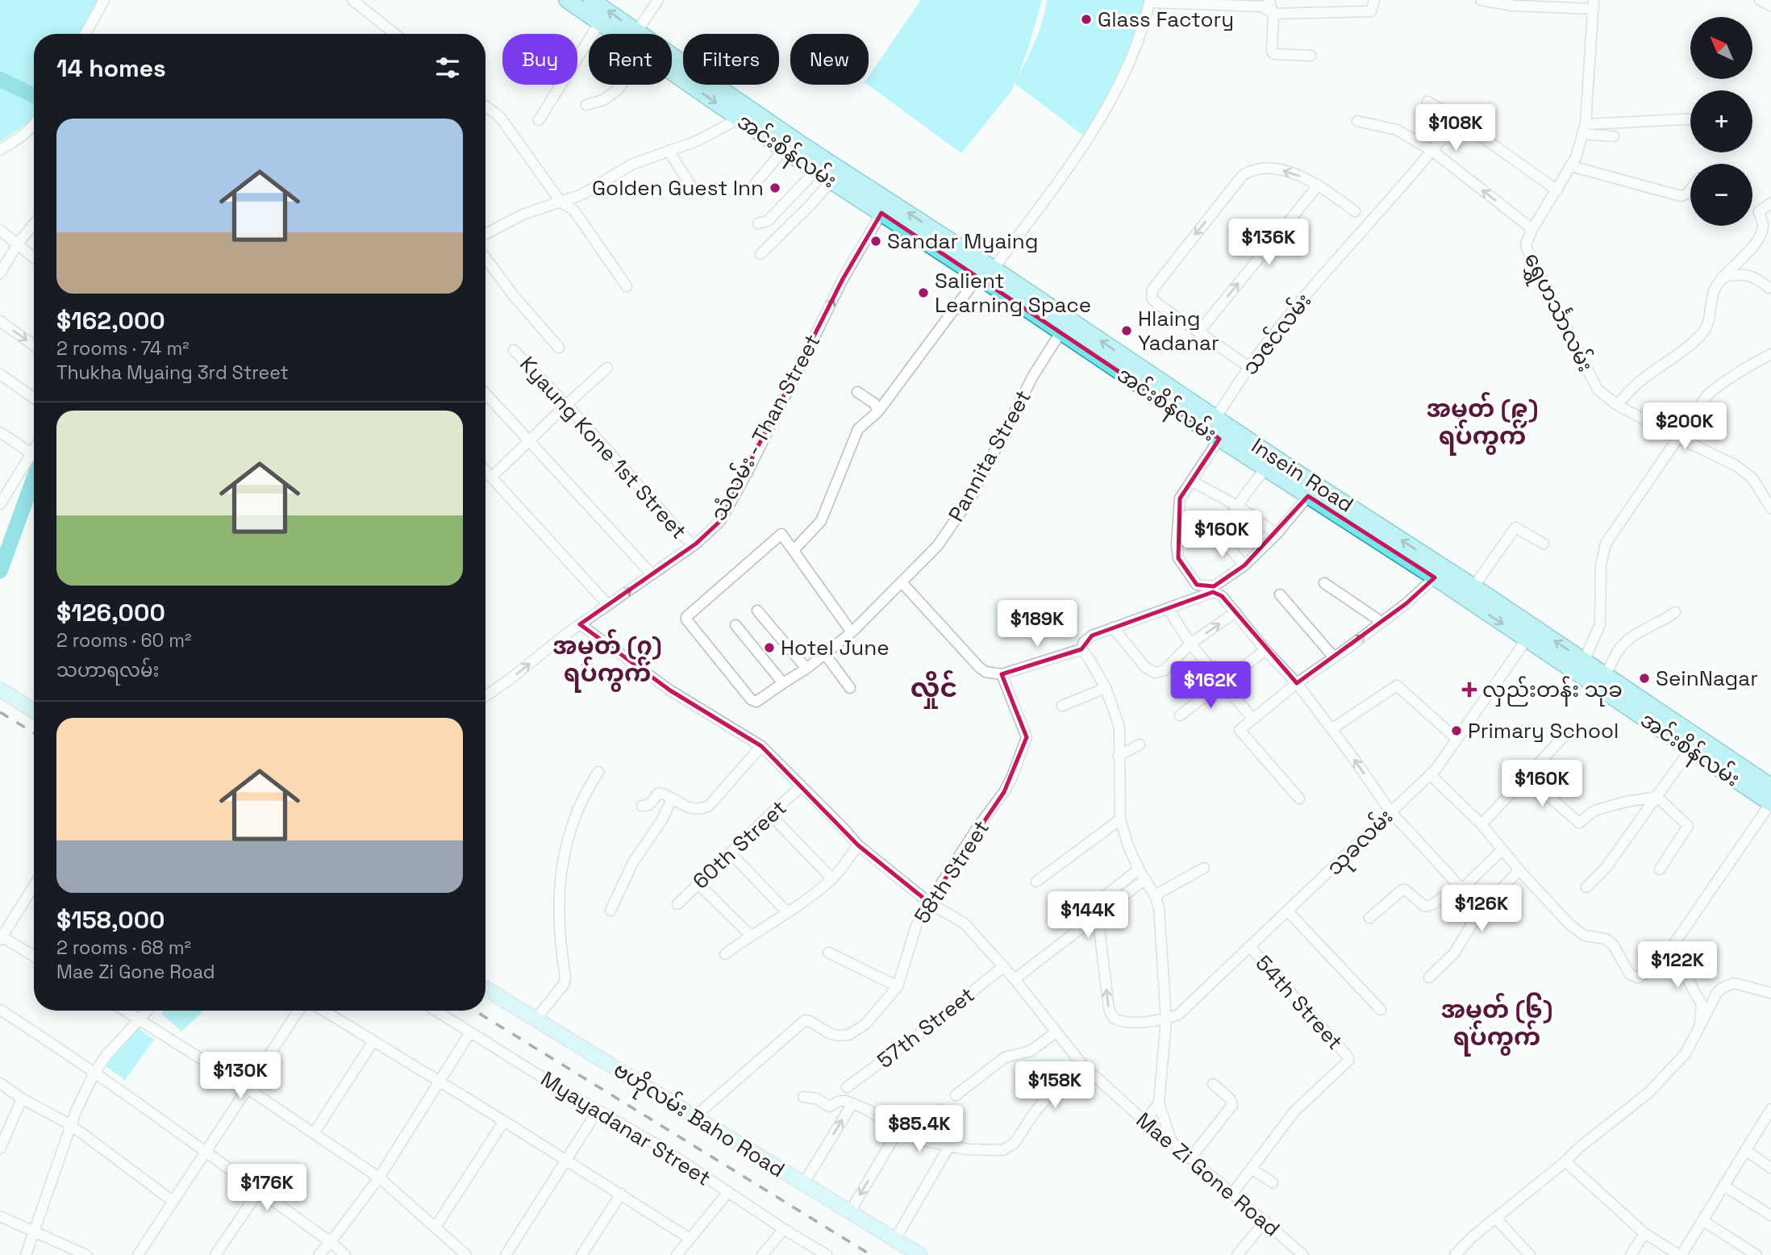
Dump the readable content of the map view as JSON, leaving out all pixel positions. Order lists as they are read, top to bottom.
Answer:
{
  "streets": {
    "main road": ["အင်းစိန်လမ်း", "Insein Road", "ဗဟိုလမ်း Baho Road"],
    "street": [
      "ရွှေဟင်္သာလမ်း",
      "သဇင်လမ်း",
      "သံလမ်း - Than Street",
      "Kyaung Kone 1st Street",
      "Pannita Street",
      "သုခလမ်း",
      "60th Street",
      "58th Street",
      "54th Street",
      "57th Street",
      "Myayadanar Street",
      "Mae Zi Gone Road"
    ]
  },
  "crossings": [
    ["အင်းစိန်လမ်း", "သဇင်လမ်း"],
    ["အင်းစိန်လမ်း", "သံလမ်း - Than Street"],
    ["အင်းစိန်လမ်း", "Insein Road"],
    ["အင်းစိန်လမ်း", "သုခလမ်း"],
    ["သဇင်လမ်း", "Insein Road"],
    ["သံလမ်း - Than Street", "Kyaung Kone 1st Street"],
    ["သံလမ်း - Than Street", "Mae Zi Gone Road"],
    ["Pannita Street", "Insein Road"],
    ["သုခလမ်း", "54th Street"],
    ["60th Street", "Mae Zi Gone Road"],
    ["58th Street", "ဗဟိုလမ်း Baho Road"],
    ["58th Street", "Mae Zi Gone Road"],
    ["57th Street", "Mae Zi Gone Road"]
  ],
  "one_way": ["Insein Road"],
  "districts": [
    "အမှတ် (၉) ရပ်ကွက်",
    "အမှတ် (၇) ရပ်ကွက်",
    "လှိုင်",
    "အမှတ် (၆) ရပ်ကွက်"
  ],
  "places": {
    "other": [
      "Glass Factory",
      "Golden Guest Inn",
      "Sandar Myaing",
      "Salient Learning Space",
      "Hlaing Yadanar",
      "Hotel June",
      "SeinNagar",
      "Primary School"
    ],
    "health": ["လှည်းတန်း သုခ"]
  },
  "north": "top left",
  "page": {
    "map_buttons": ["+", "−"],
    "chip": [
      "Buy",
      "Rent",
      "Filters",
      "New"
    ],
    "heading": "14 homes",
    "list": [
      {
        "name": "$162,000",
        "note": "2 rooms · 74 m² · Thukha Myaing 3rd Street"
      },
      {
        "name": "$126,000",
        "note": "2 rooms · 60 m² · သဟာရလမ်း"
      },
      {
        "name": "$158,000",
        "note": "2 rooms · 68 m² · Mae Zi Gone Road"
      }
    ],
    "price": [
      "$108K",
      "$136K",
      "$200K",
      "$160K",
      "$189K",
      "$162K",
      "$160K",
      "$126K",
      "$144K",
      "$122K",
      "$130K",
      "$158K",
      "$85.4K",
      "$176K"
    ]
  }
}
